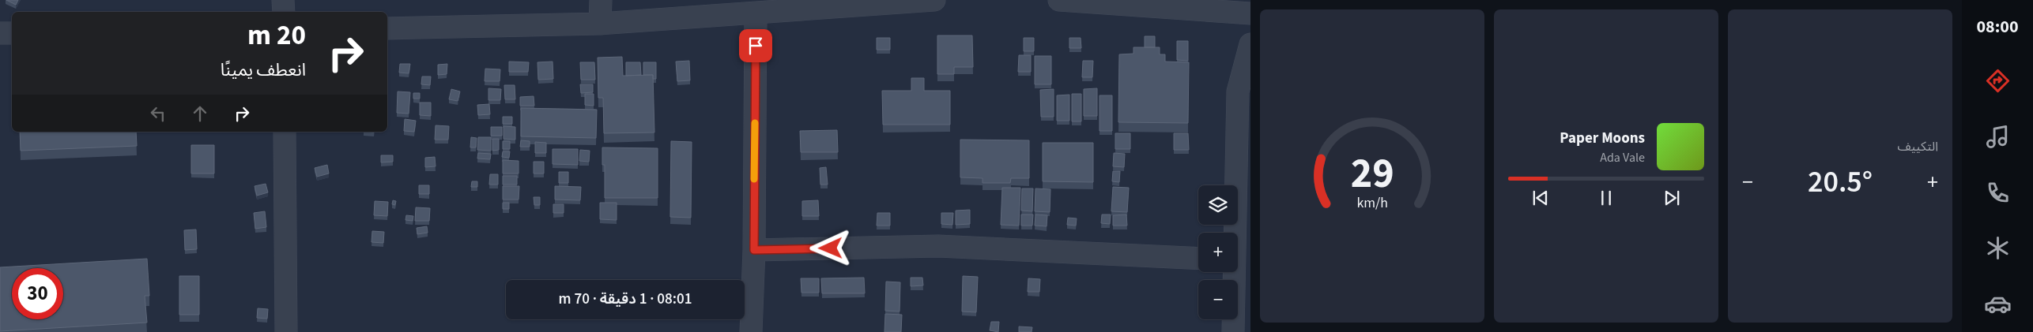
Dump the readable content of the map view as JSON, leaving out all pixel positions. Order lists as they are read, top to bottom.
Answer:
{
  "page": {
    "tabs": "08:00",
    "tile": "التكييف",
    "turn": ["20 m", "انعطف يمينًا"],
    "song": ["Paper Moons", "Ada Vale"],
    "heat": ["−", "20.5°", "+"],
    "map_buttons": ["+", "−"],
    "limit": "30",
    "trip": "08:01 · 1 دقيقة · 70 m",
    "gauge": ["29", "km/h"]
  }
}
